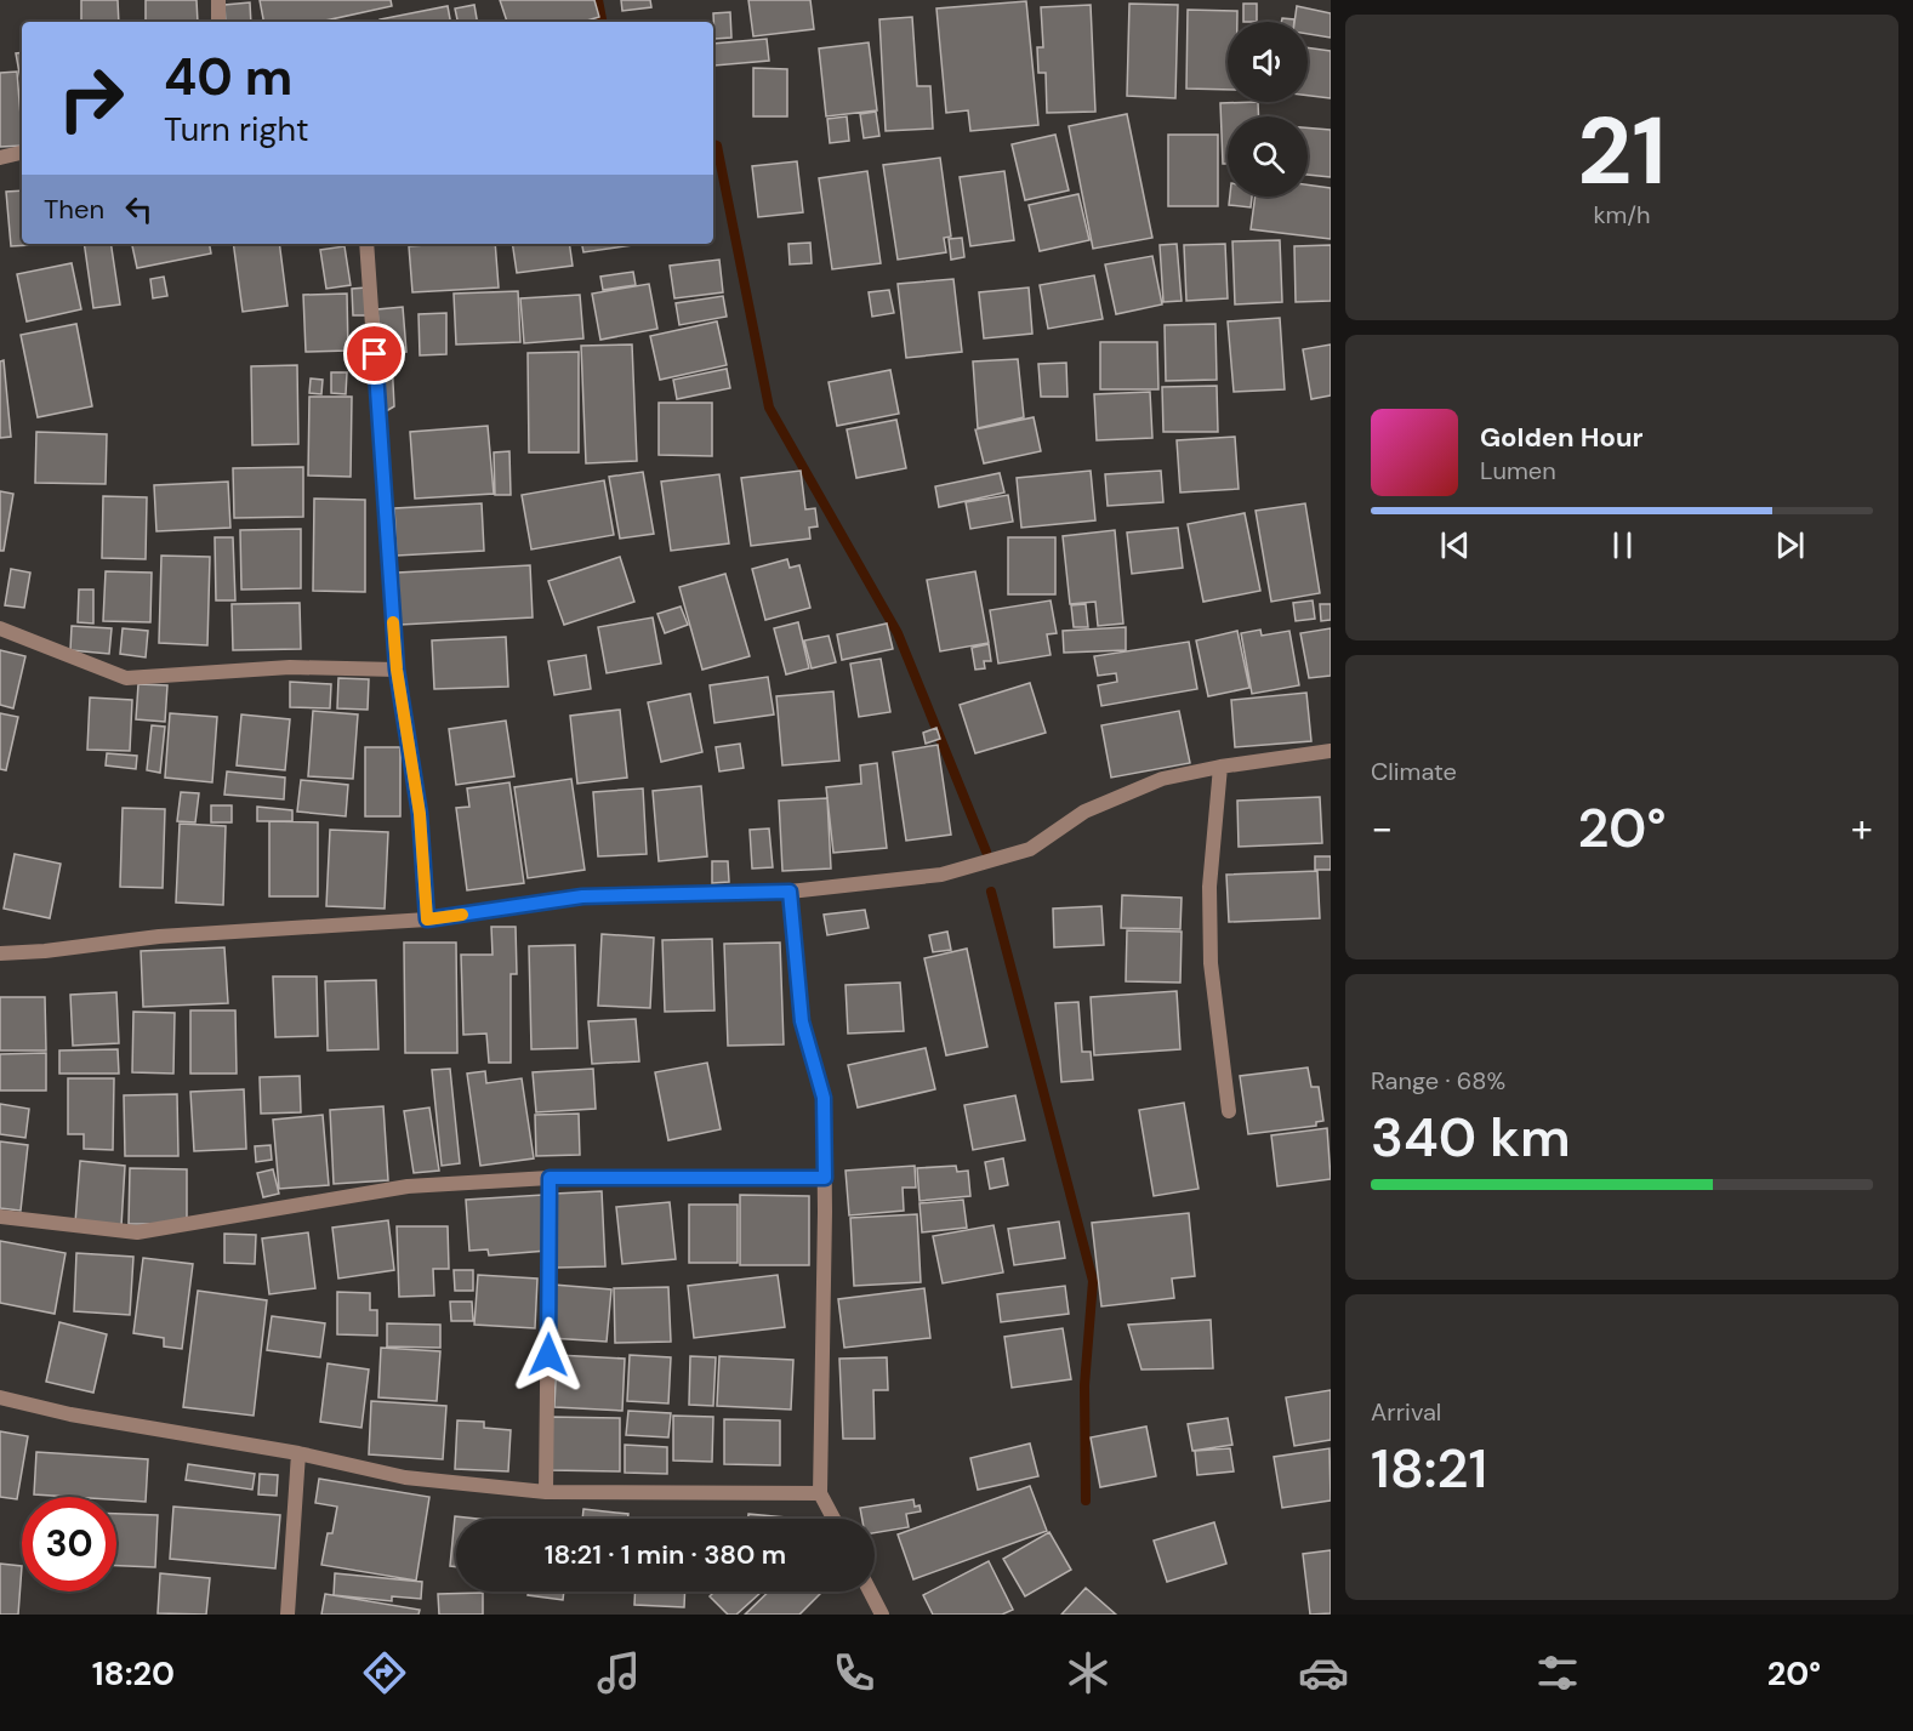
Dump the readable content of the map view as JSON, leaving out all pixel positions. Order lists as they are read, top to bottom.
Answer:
{
  "page": {
    "tile": [
      ["21", "km/h"],
      "Climate",
      ["Range · 68%", "340 km"],
      ["Arrival", "18:21"]
    ],
    "turn": ["40 m", "Turn right"],
    "then": "Then",
    "song": ["Golden Hour", "Lumen"],
    "heat": ["−", "20°", "+"],
    "limit": "30",
    "trip": "18:21 · 1 min · 380 m",
    "tabs": ["18:20", "20°"]
  }
}
